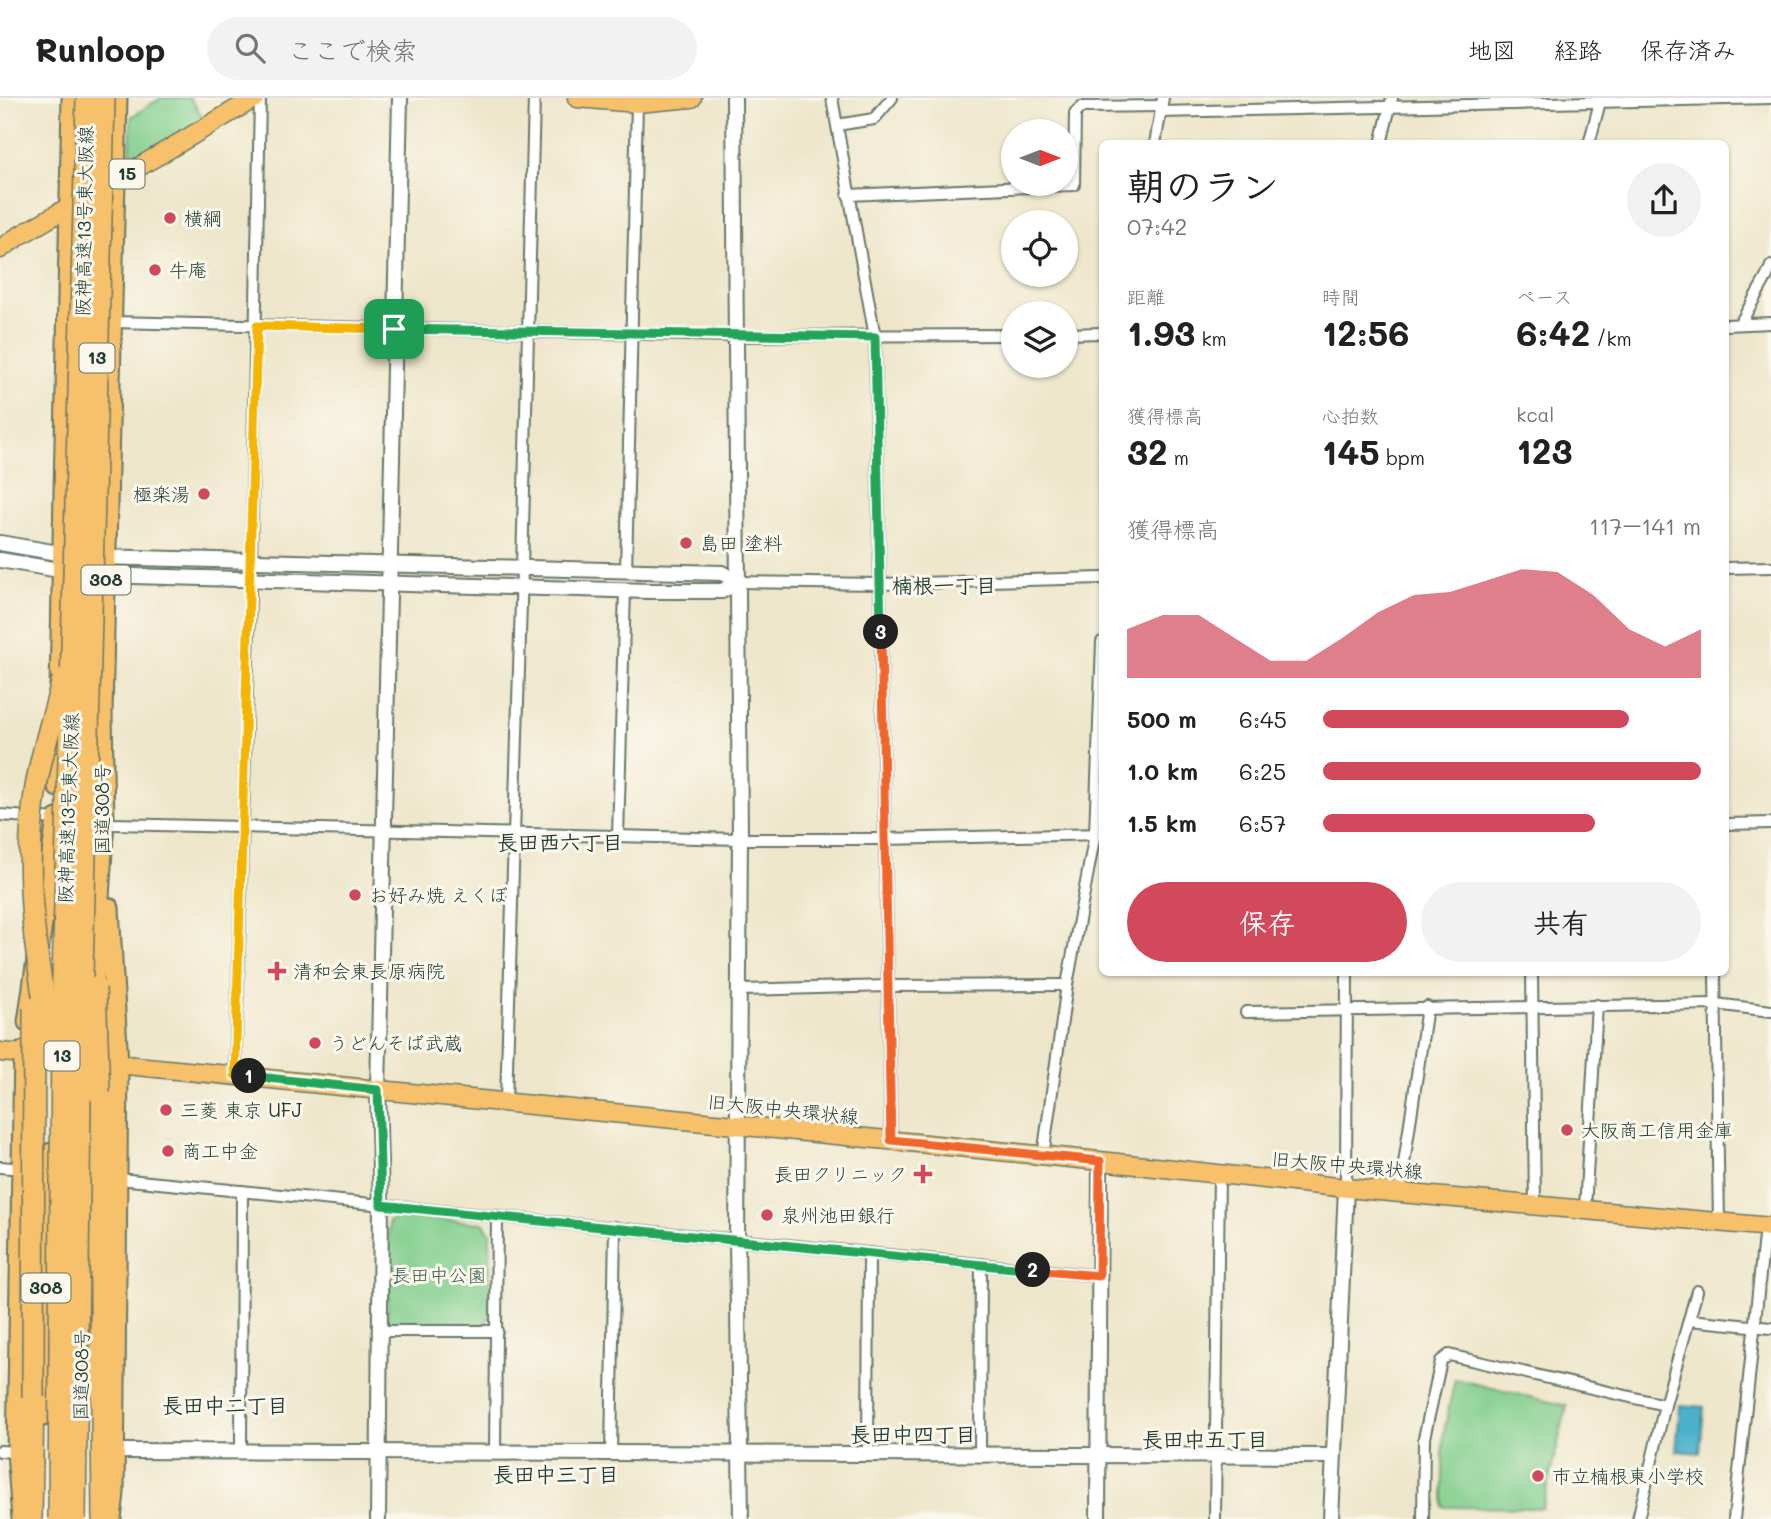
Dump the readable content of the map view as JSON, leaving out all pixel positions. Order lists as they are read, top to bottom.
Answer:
{
  "streets": {
    "highway": [
      "阪神高速13号東大阪線",
      "13",
      "308",
      "国道308号"
    ],
    "main road": ["15", "旧大阪中央環状線"]
  },
  "crossings": [
    ["15", "国道308号"],
    ["阪神高速13号東大阪線", "国道308号"],
    ["308", "国道308号"],
    ["308", "旧大阪中央環状線"],
    ["国道308号", "旧大阪中央環状線"]
  ],
  "districts": [
    "楠根一丁目",
    "長田西六丁目",
    "長田中二丁目",
    "長田中四丁目",
    "長田中五丁目",
    "長田中三丁目"
  ],
  "parks": ["長田中公園"],
  "places": {
    "other": [
      "横綱",
      "牛庵",
      "極楽湯",
      "島田 塗料",
      "お好み焼 えくぼ",
      "うどんそば武蔵",
      "三菱 東京 UFJ",
      "大阪商工信用金庫",
      "商工中金",
      "泉州池田銀行",
      "市立楠根東小学校"
    ],
    "health": ["清和会東長原病院", "長田クリニック"]
  },
  "north": "right",
  "page": {
    "header": "Runloop",
    "search": "ここで検索",
    "nav": ["地図", "経路", "保存済み"],
    "heading": ["朝のラン", "07:42"],
    "stats": [
      ["距離", "1.93 km"],
      ["時間", "12:56"],
      ["ペース", "6:42 /km"],
      ["獲得標高", "32 m"],
      ["心拍数", "145 bpm"],
      ["kcal", "123"]
    ],
    "chart": ["獲得標高", "117–141 m"],
    "pins": ["3", "1", "2"],
    "list": [
      {
        "name": "500 m",
        "note": "6:45"
      },
      {
        "name": "1.0 km",
        "note": "6:25"
      },
      {
        "name": "1.5 km",
        "note": "6:57"
      }
    ],
    "buttons": ["保存", "共有"]
  }
}
